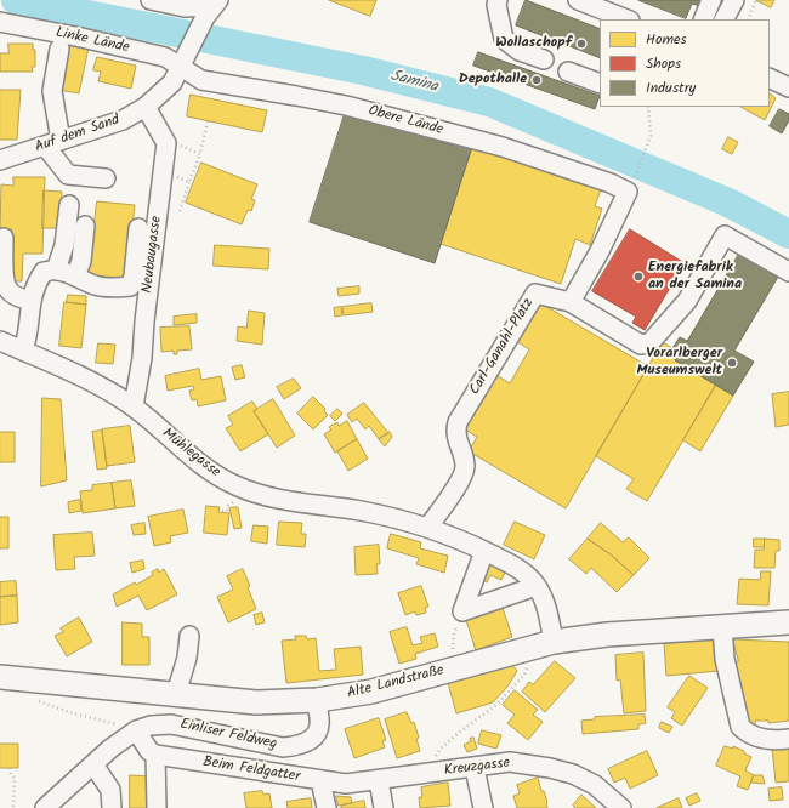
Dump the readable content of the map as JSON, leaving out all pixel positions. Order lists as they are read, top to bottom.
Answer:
{
  "streets": {
    "main road": ["Alte Landstraße"],
    "street": [
      "Linke Lände",
      "Obere Lände",
      "Auf dem Sand",
      "Neubaugasse",
      "Carl-Ganahl-Platz",
      "Mühlegasse",
      "Einliser Feldweg",
      "Kreuzgasse",
      "Beim Feldgatter"
    ]
  },
  "crossings": [
    ["Linke Lände", "Obere Lände"],
    ["Linke Lände", "Auf dem Sand"],
    ["Obere Lände", "Auf dem Sand"],
    ["Auf dem Sand", "Neubaugasse"],
    ["Neubaugasse", "Mühlegasse"],
    ["Carl-Ganahl-Platz", "Mühlegasse"],
    ["Mühlegasse", "Alte Landstraße"],
    ["Alte Landstraße", "Einliser Feldweg"],
    ["Kreuzgasse", "Beim Feldgatter"]
  ],
  "water": ["Samina"],
  "places": [
    "Wollaschopf",
    "Depothalle",
    "Energiefabrik an der Samina",
    "Vorarlberger Museumswelt"
  ],
  "legend": ["Homes", "Shops", "Industry"]
}
